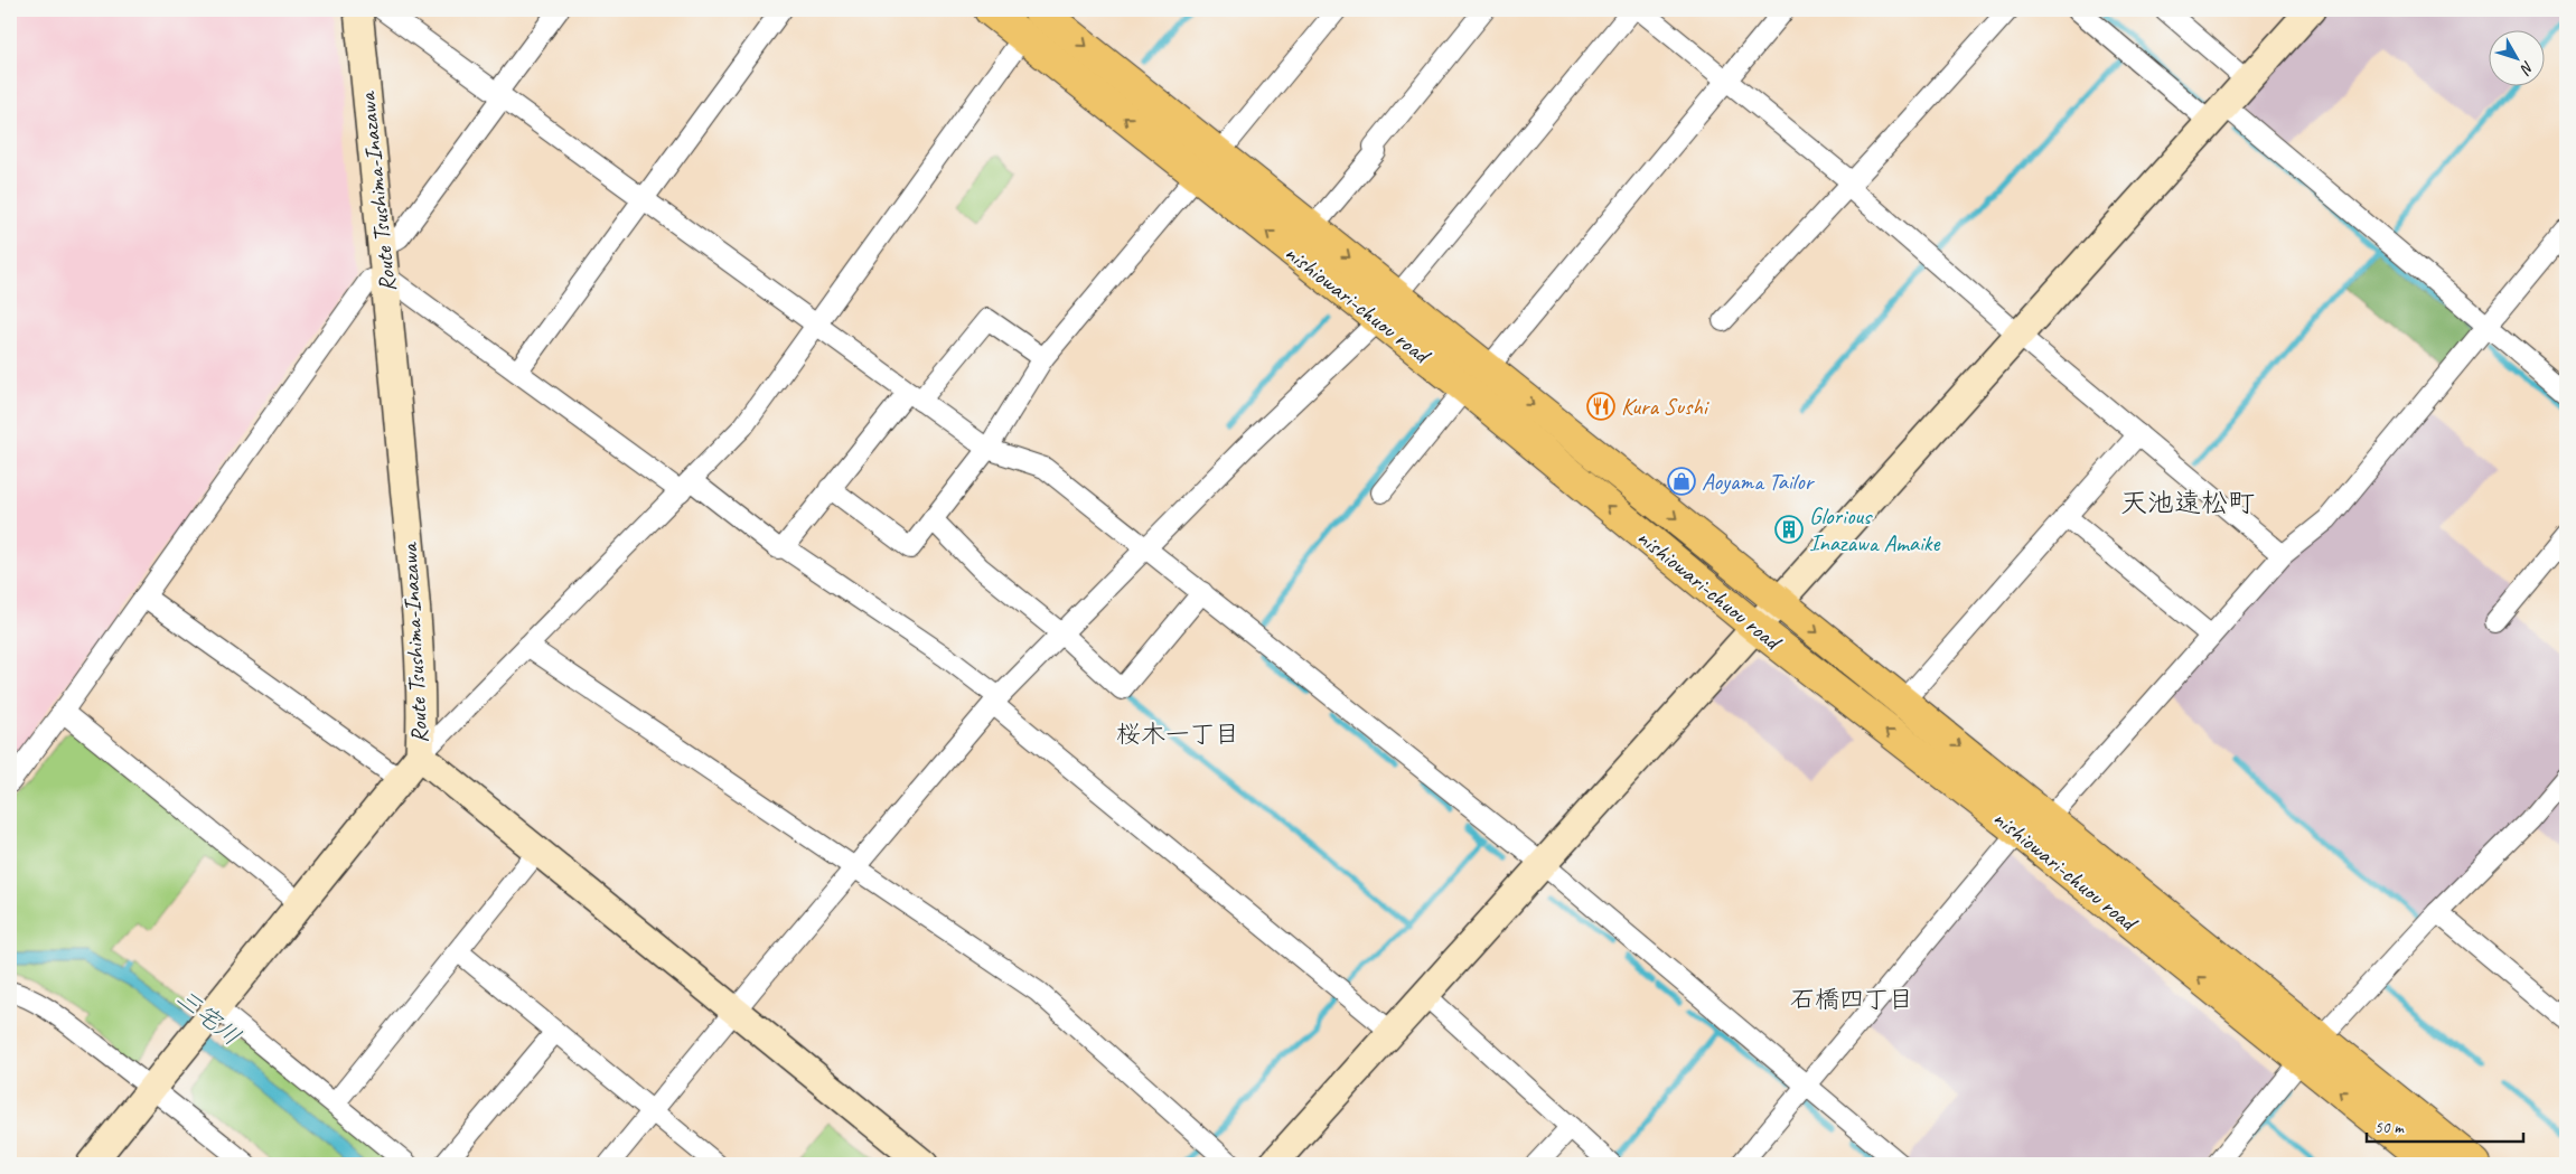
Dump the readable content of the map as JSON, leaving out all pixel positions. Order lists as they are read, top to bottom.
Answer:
{
  "streets": {
    "main road": ["nishiowari-chuou road"],
    "street": ["Route Tsushima-Inazawa"]
  },
  "districts": ["天池遠松町", "桜木一丁目", "石橋四丁目"],
  "water": ["三宅川"],
  "places": {
    "restaurant": ["Kura Sushi"],
    "shop": ["Aoyama Tailor"],
    "building": ["Glorious Inazawa Amaike"]
  },
  "scale_bar": "50 m",
  "north": "bottom right"
}
